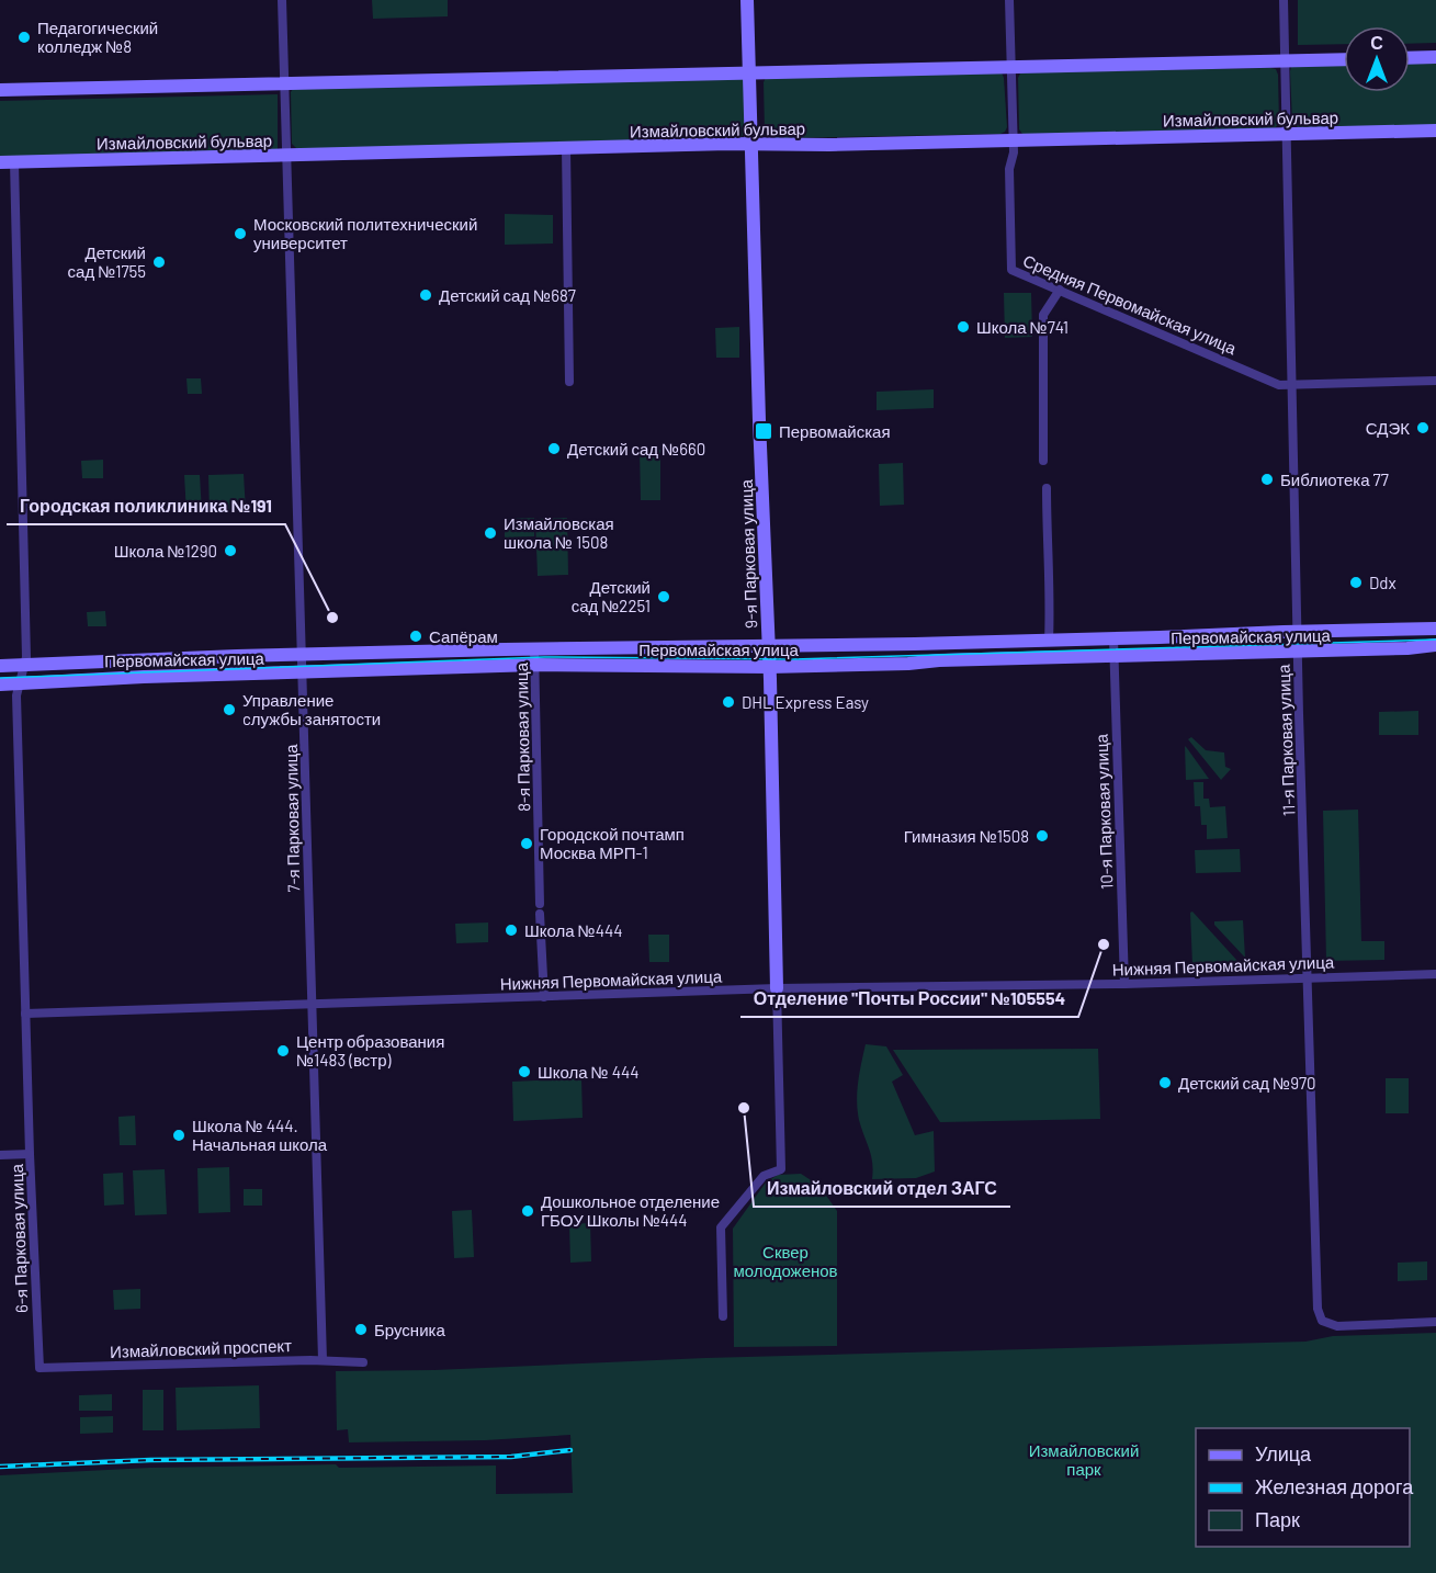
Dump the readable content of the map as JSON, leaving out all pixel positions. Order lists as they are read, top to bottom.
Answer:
{
  "streets": {
    "main road": ["Измайловский бульвар", "9-я Парковая улица", "Первомайская улица"],
    "street": [
      "Средняя Первомайская улица",
      "8-я Парковая улица",
      "11-я Парковая улица",
      "10-я Парковая улица",
      "7-я Парковая улица",
      "Нижняя Первомайская улица",
      "6-я Парковая улица",
      "Измайловский проспект"
    ]
  },
  "crossings": [
    ["Измайловский бульвар", "Средняя Первомайская улица"],
    ["Измайловский бульвар", "9-я Парковая улица"],
    ["Измайловский бульвар", "11-я Парковая улица"],
    ["Измайловский бульвар", "7-я Парковая улица"],
    ["Измайловский бульвар", "6-я Парковая улица"],
    ["Средняя Первомайская улица", "11-я Парковая улица"],
    ["9-я Парковая улица", "Первомайская улица"],
    ["9-я Парковая улица", "Нижняя Первомайская улица"],
    ["Первомайская улица", "8-я Парковая улица"],
    ["Первомайская улица", "11-я Парковая улица"],
    ["Первомайская улица", "10-я Парковая улица"],
    ["Первомайская улица", "7-я Парковая улица"],
    ["Первомайская улица", "6-я Парковая улица"],
    ["8-я Парковая улица", "Нижняя Первомайская улица"],
    ["11-я Парковая улица", "Нижняя Первомайская улица"],
    ["10-я Парковая улица", "Нижняя Первомайская улица"],
    ["7-я Парковая улица", "Нижняя Первомайская улица"],
    ["7-я Парковая улица", "Измайловский проспект"],
    ["Нижняя Первомайская улица", "6-я Парковая улица"],
    ["6-я Парковая улица", "Измайловский проспект"]
  ],
  "parks": ["Сквер молодоженов", "Измайловский парк"],
  "places": {
    "other": [
      "Педагогический колледж №8",
      "Московский политехнический университет",
      "Детский сад №1755",
      "Детский сад №687",
      "Школа №741",
      "СДЭК",
      "Детский сад №660",
      "Библиотека 77",
      "Измайловская школа № 1508",
      "Школа №1290",
      "Ddx",
      "Детский сад №2251",
      "Городская поликлиника №191",
      "Сапёрам",
      "DHL Express Easy",
      "Управление cлужбы занятости",
      "Гимназия №1508",
      "Городской почтамп Москва МРП-1",
      "Школа №444",
      "Отделение \"Почты России\" №105554",
      "Центр образования №1483 (встр)",
      "Школа № 444",
      "Детский сад №970",
      "Измайловский отдел ЗАГС",
      "Школа № 444. Начальная школа",
      "Дошкольное отделение ГБОУ Школы №444",
      "Брусника"
    ],
    "transit": ["Первомайская"]
  },
  "legend": ["Улица", "Железная дорога", "Парк"],
  "north": "top"
}
